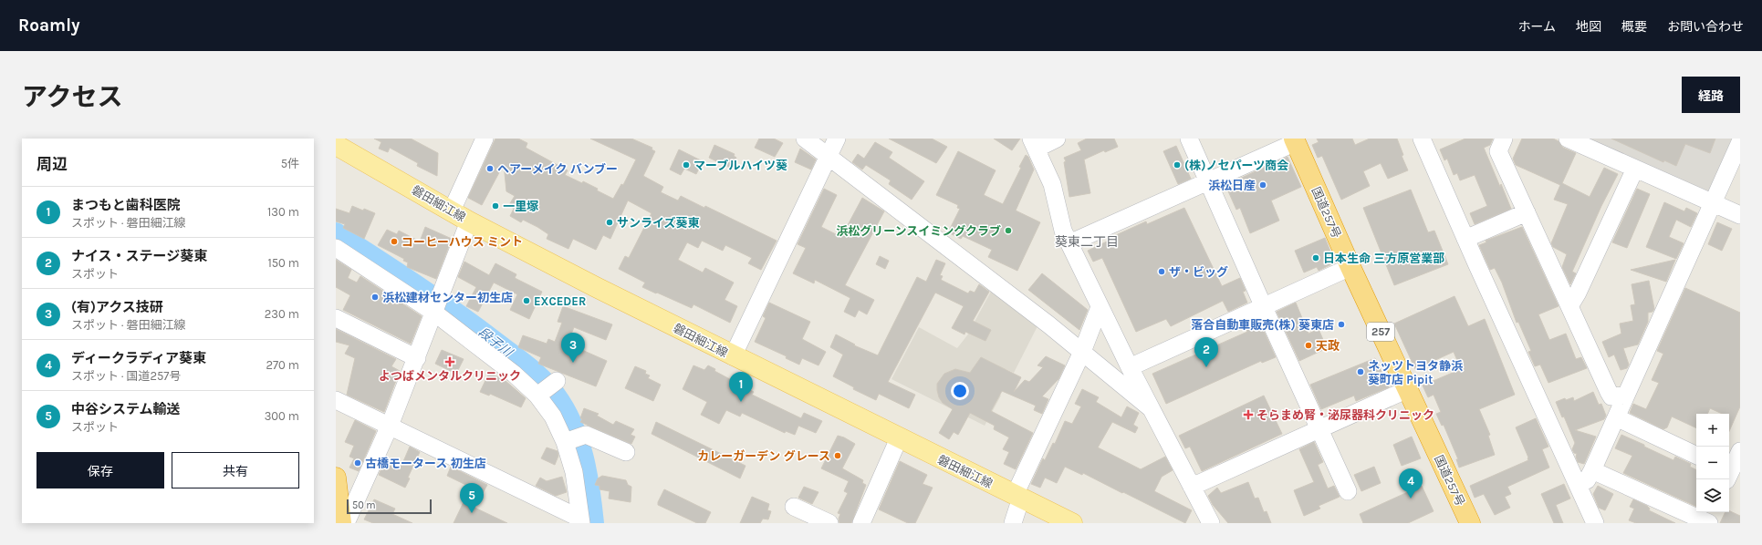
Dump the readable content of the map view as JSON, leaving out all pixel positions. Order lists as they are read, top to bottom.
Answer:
{
  "streets": {
    "highway": ["国道257号", "257"],
    "main road": ["磐田細江線"]
  },
  "districts": ["葵東二丁目"],
  "water": ["段子川"],
  "places": {
    "other": [
      "マーブルハイツ葵",
      "(株)ノセパーツ商会",
      "ヘアーメイク バンブー",
      "浜松日産",
      "一里塚",
      "サンライズ葵東",
      "浜松グリーンスイミングクラブ",
      "コーヒーハウス ミント",
      "日本生命 三方原営業部",
      "ザ・ビッグ",
      "浜松建材センター初生店",
      "EXCEDER",
      "落合自動車販売(株) 葵東店",
      "天政",
      "ネッツトヨタ静浜 葵町店 Pipit",
      "カレーガーデン グレース",
      "古橋モータース 初生店"
    ],
    "health": ["よつばメンタルクリニック", "そらまめ腎・泌尿器科クリニック"]
  },
  "scale_bar": "50 m",
  "page": {
    "header": "Roamly",
    "nav": [
      "ホーム",
      "地図",
      "概要",
      "お問い合わせ"
    ],
    "title": "アクセス",
    "buttons": [
      "経路",
      ["保存", "共有"]
    ],
    "heading": ["周辺", "5件"],
    "list": [
      {
        "mark": "1",
        "name": "まつもと歯科医院",
        "note": "スポット · 磐田細江線",
        "value": "130 m"
      },
      {
        "mark": "2",
        "name": "ナイス・ステージ葵東",
        "note": "スポット",
        "value": "150 m"
      },
      {
        "mark": "3",
        "name": "(有)アクス技研",
        "note": "スポット · 磐田細江線",
        "value": "230 m"
      },
      {
        "mark": "4",
        "name": "ディークラディア葵東",
        "note": "スポット · 国道257号",
        "value": "270 m"
      },
      {
        "mark": "5",
        "name": "中谷システム輸送",
        "note": "スポット",
        "value": "300 m"
      }
    ],
    "pins": [
      "3",
      "2",
      "1",
      "4",
      "5"
    ],
    "map_buttons": ["+", "−"],
    "scale": "50 m"
  }
}
